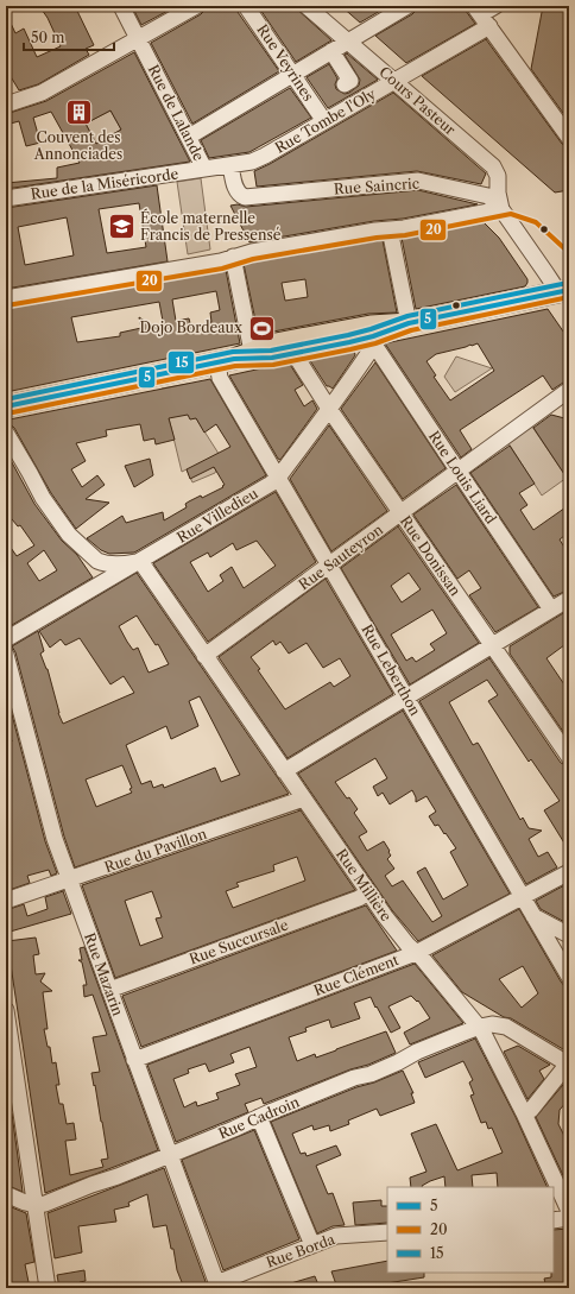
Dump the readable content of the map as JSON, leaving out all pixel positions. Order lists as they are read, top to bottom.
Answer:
{
  "streets": {
    "street": [
      "Rue Veyrines",
      "Cours Pasteur",
      "Rue de Lalande",
      "Rue Tombe l'Oly",
      "Rue de la Miséricorde",
      "Rue Saincric",
      "Rue Louis Liard",
      "Rue Villedieu",
      "Rue Donissan",
      "Rue Sauteyron",
      "Rue Leberthon",
      "Rue du Pavillon",
      "Rue Millière",
      "Rue Succursale",
      "Rue Mazarin",
      "Rue Clément",
      "Rue Cadroin",
      "Rue Borda"
    ]
  },
  "crossings": [
    ["Rue Veyrines", "Rue Tombe l'Oly"],
    ["Cours Pasteur", "Rue Tombe l'Oly"],
    ["Cours Pasteur", "Rue Saincric"],
    ["Rue de Lalande", "Rue Tombe l'Oly"],
    ["Rue de Lalande", "Rue de la Miséricorde"],
    ["Rue Tombe l'Oly", "Rue de la Miséricorde"],
    ["Rue Tombe l'Oly", "Rue Saincric"],
    ["Rue Louis Liard", "Rue Villedieu"],
    ["Rue Louis Liard", "Rue Sauteyron"],
    ["Rue Villedieu", "Rue Donissan"],
    ["Rue Villedieu", "Rue Leberthon"],
    ["Rue Villedieu", "Rue Millière"],
    ["Rue Donissan", "Rue Sauteyron"],
    ["Rue Sauteyron", "Rue Leberthon"],
    ["Rue Sauteyron", "Rue Millière"],
    ["Rue Leberthon", "Rue Clément"],
    ["Rue du Pavillon", "Rue Millière"],
    ["Rue du Pavillon", "Rue Mazarin"],
    ["Rue Millière", "Rue Succursale"],
    ["Rue Millière", "Rue Clément"],
    ["Rue Millière", "Rue Cadroin"],
    ["Rue Succursale", "Rue Mazarin"],
    ["Rue Mazarin", "Rue Clément"],
    ["Rue Mazarin", "Rue Cadroin"],
    ["Rue Mazarin", "Rue Borda"]
  ],
  "places": {
    "building": ["Couvent des Annonciades"],
    "school or university": ["École maternelle Francis de Pressensé"],
    "sports": ["Dojo Bordeaux"]
  },
  "lines": ["transit line 20", "transit line 15", "transit line 5"],
  "legend": ["5", "20", "15"],
  "scale_bar": "50 m"
}
